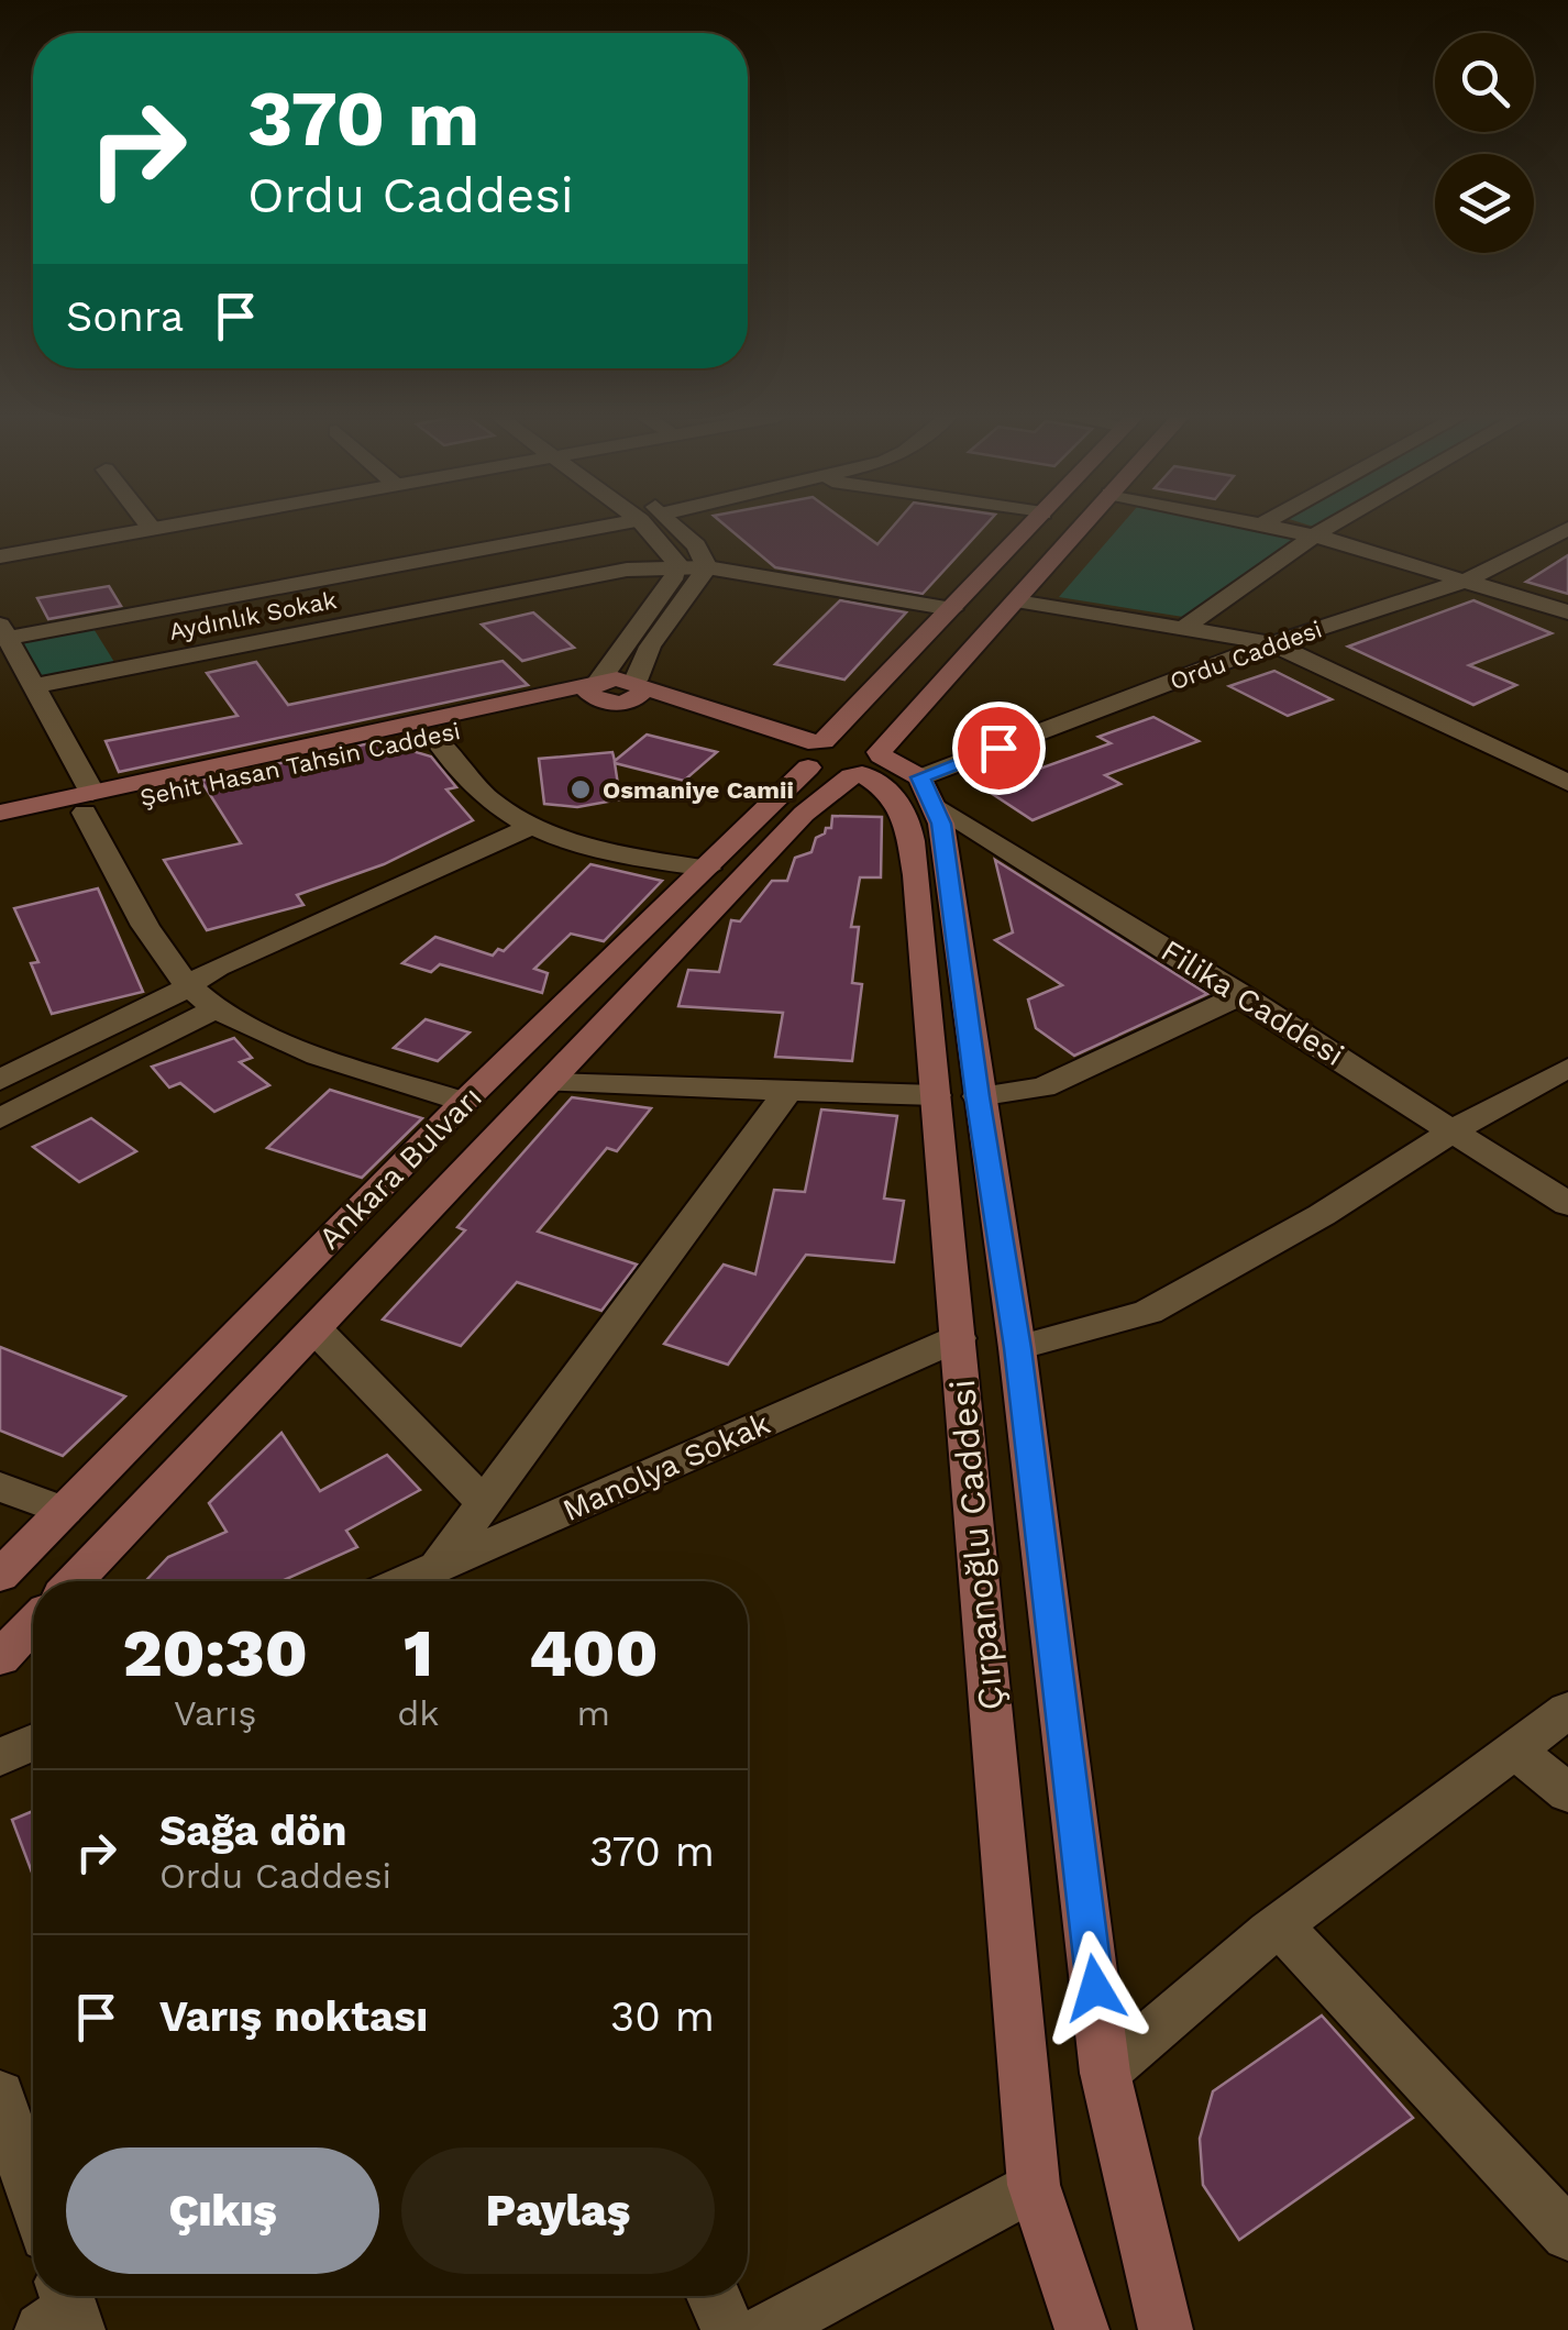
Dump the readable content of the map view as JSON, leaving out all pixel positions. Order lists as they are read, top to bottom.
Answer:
{
  "streets": {
    "main road": ["Şehit Hasan Tahsin Caddesi", "Ankara Bulvarı", "Çırpanoğlu Caddesi"],
    "street": [
      "Aydınlık Sokak",
      "Ordu Caddesi",
      "Filika Caddesi",
      "Manolya Sokak"
    ]
  },
  "crossings": [
    ["Aydınlık Sokak", "Ankara Bulvarı"],
    ["Ordu Caddesi", "Filika Caddesi"],
    ["Ordu Caddesi", "Çırpanoğlu Caddesi"],
    ["Şehit Hasan Tahsin Caddesi", "Ankara Bulvarı"],
    ["Filika Caddesi", "Çırpanoğlu Caddesi"],
    ["Ankara Bulvarı", "Çırpanoğlu Caddesi"],
    ["Manolya Sokak", "Çırpanoğlu Caddesi"]
  ],
  "places": ["Osmaniye Camii"],
  "page": {
    "turn": ["370 m", "Ordu Caddesi"],
    "then": "Sonra",
    "eta": [
      "20:30",
      "Varış",
      "1",
      "dk",
      "400",
      "m"
    ],
    "list": [
      {
        "name": "Sağa dön",
        "note": "Ordu Caddesi",
        "value": "370 m"
      },
      {
        "name": "Varış noktası",
        "value": "30 m"
      }
    ],
    "buttons": ["Çıkış", "Paylaş"]
  }
}
